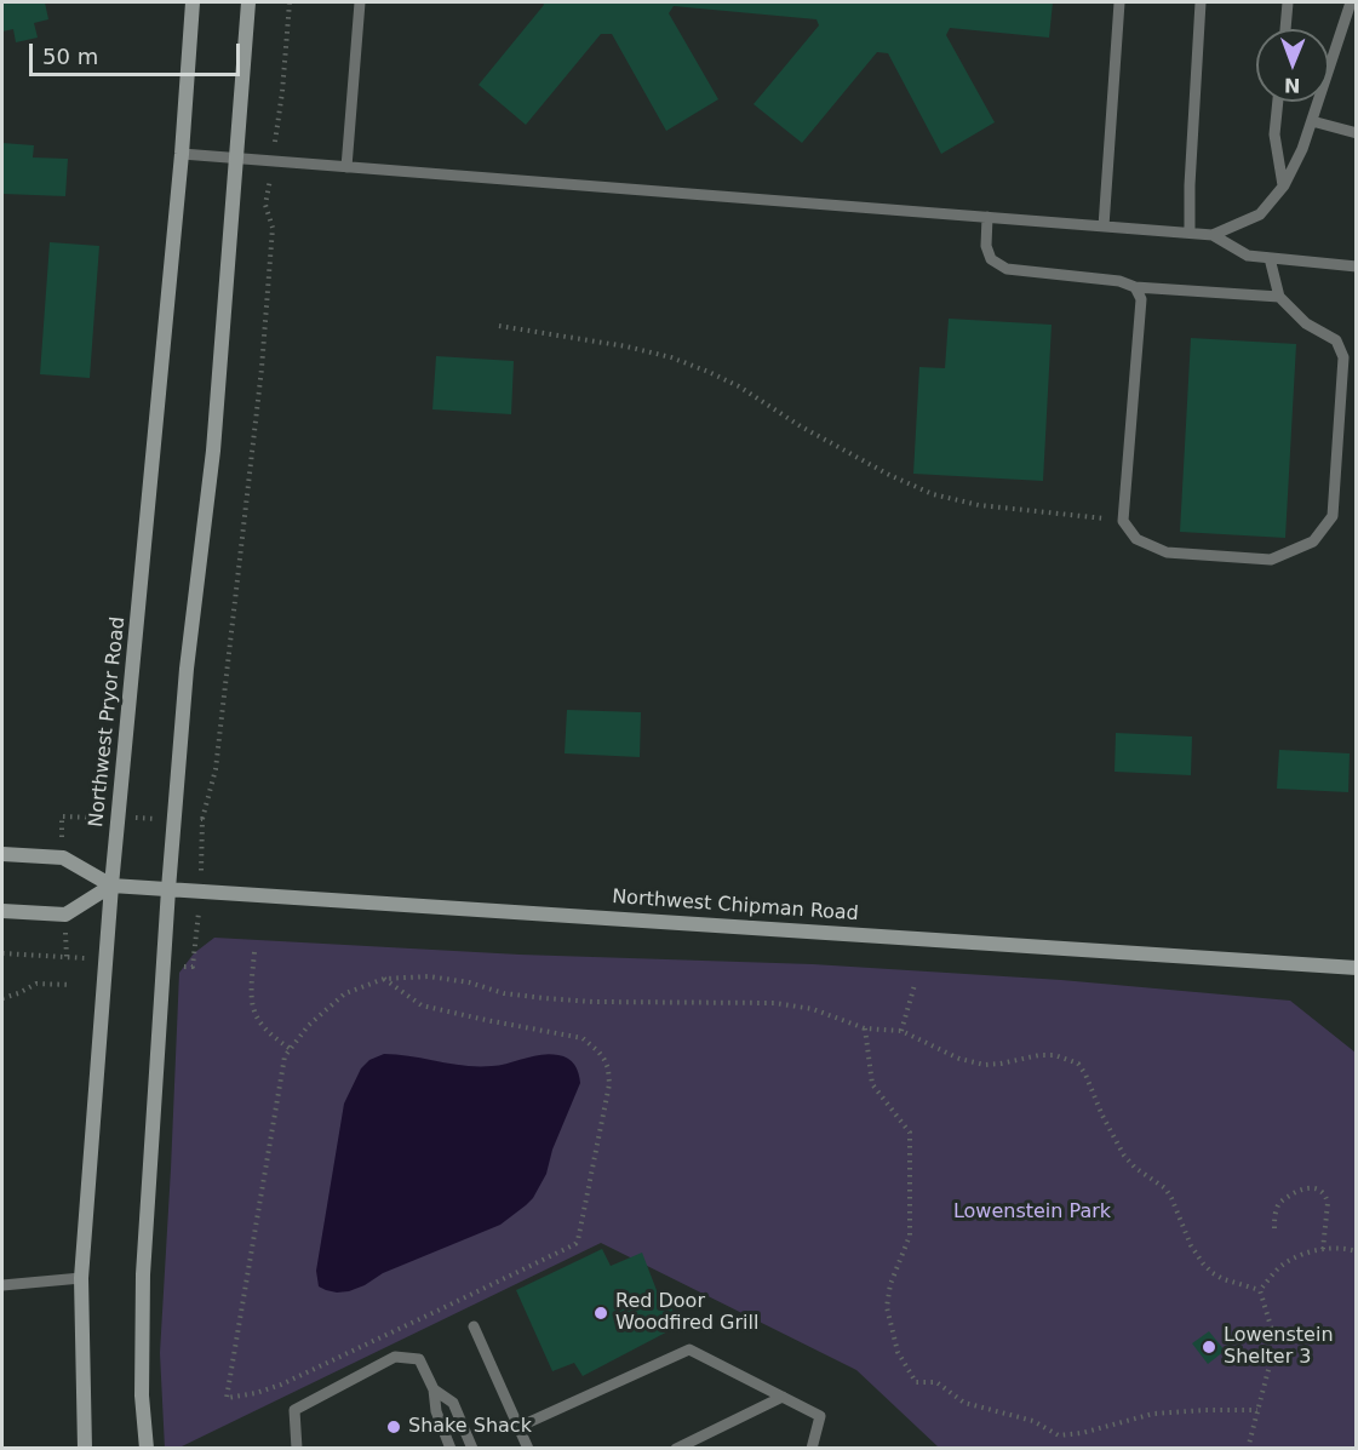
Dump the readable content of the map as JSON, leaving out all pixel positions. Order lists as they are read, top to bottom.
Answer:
{
  "streets": {
    "main road": ["Northwest Pryor Road", "Northwest Chipman Road"]
  },
  "crossings": [
    ["Northwest Pryor Road", "Northwest Chipman Road"]
  ],
  "parks": ["Lowenstein Park"],
  "places": ["Red Door Woodfired Grill", "Lowenstein Shelter 3", "Shake Shack"],
  "scale_bar": "50 m",
  "north": "bottom"
}
